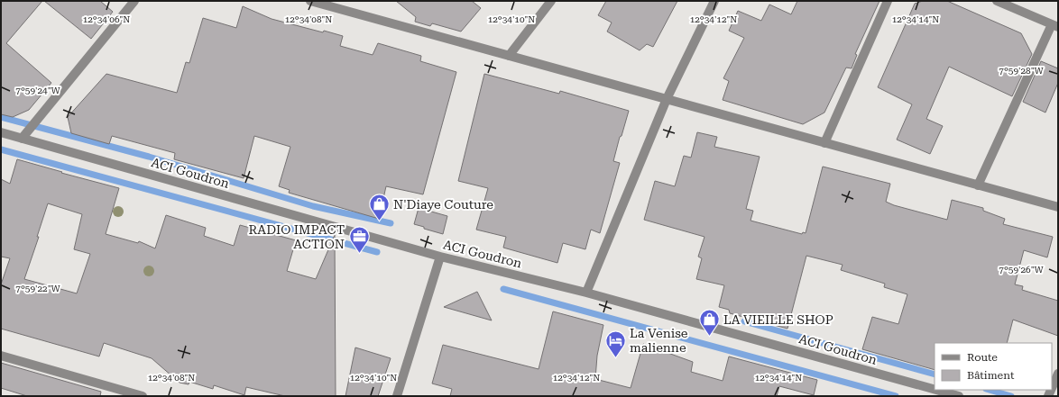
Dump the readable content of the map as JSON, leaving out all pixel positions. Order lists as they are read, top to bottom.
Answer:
{
  "streets": {
    "street": ["ACI Goudron"]
  },
  "places": {
    "shop": ["N'Diaye Couture", "LA VIEILLE SHOP"],
    "office": ["RADIO IMPACT ACTION"],
    "hotel": ["La Venise malienne"]
  },
  "legend": ["Route", "Bâtiment"],
  "coordinates": [
    "12°34'10\"N",
    "12°34'14\"N",
    "12°34'06\"N",
    "12°34'08\"N",
    "12°34'12\"N",
    "7°59'28\"W",
    "7°59'24\"W",
    "7°59'26\"W",
    "7°59'22\"W"
  ]
}
